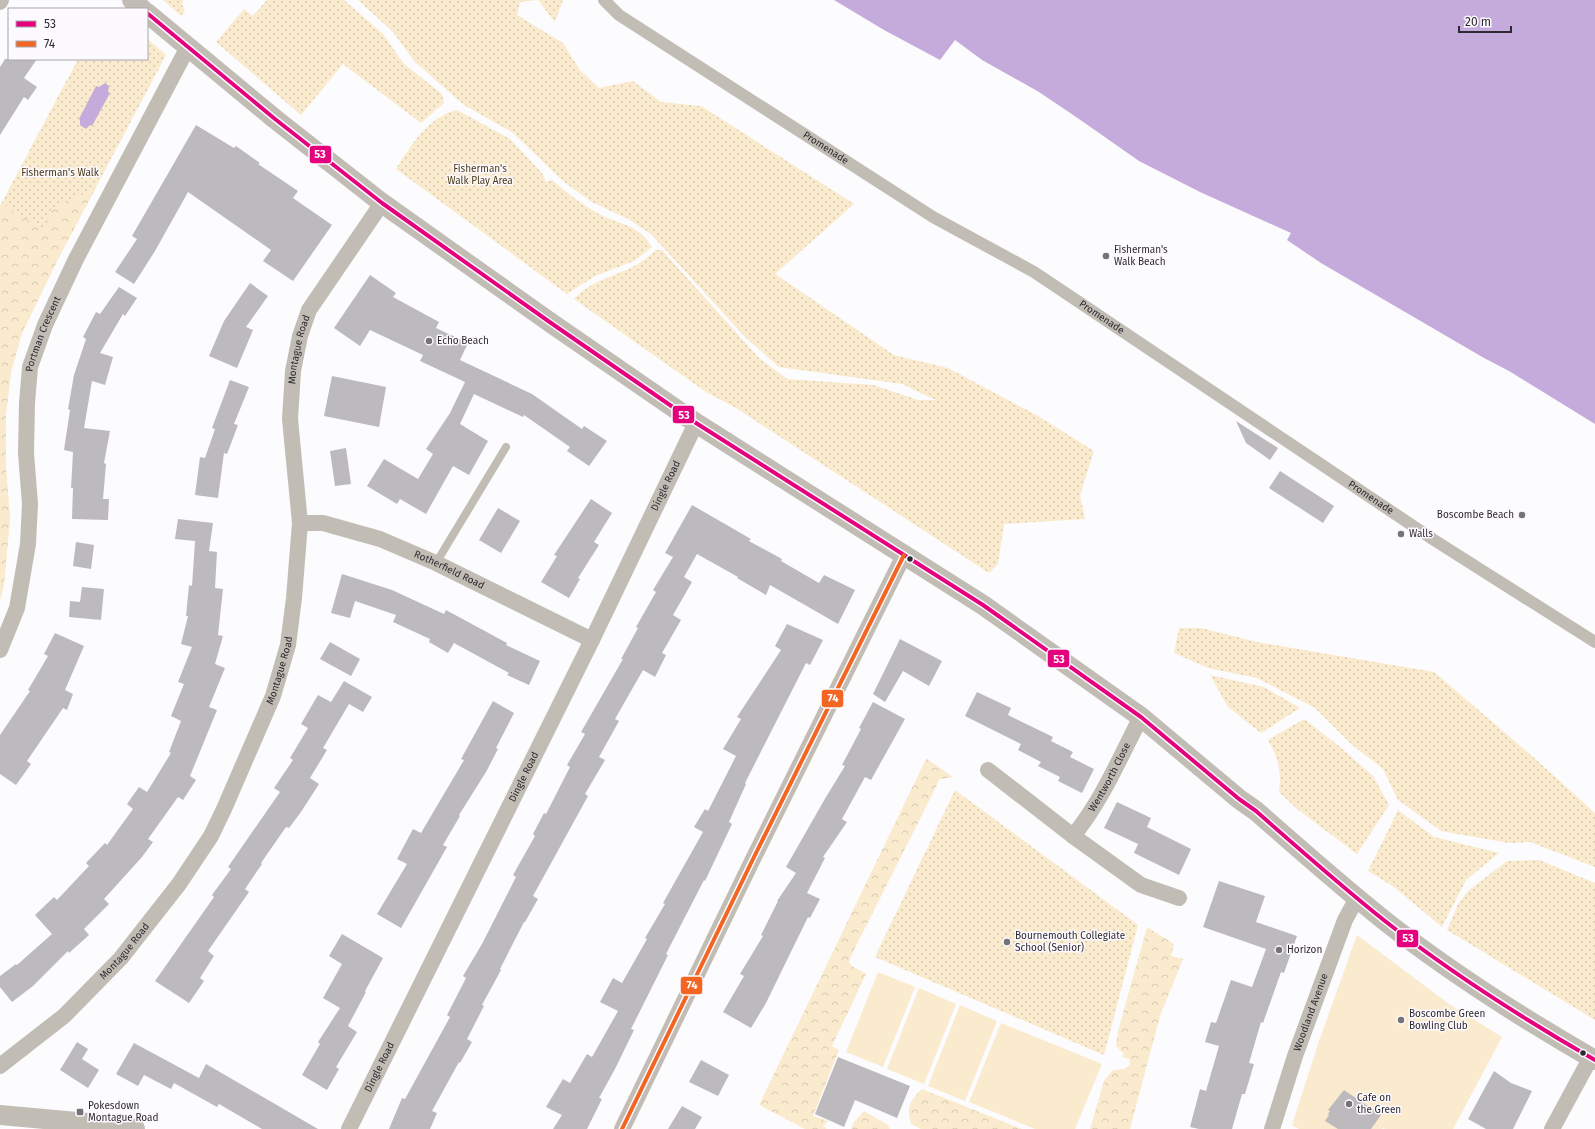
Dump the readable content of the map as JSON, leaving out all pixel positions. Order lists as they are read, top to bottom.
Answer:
{
  "streets": {
    "street": [
      "Promenade",
      "Portman Crescent",
      "Montague Road",
      "Dingle Road",
      "Rotherfield Road",
      "Wentworth Close",
      "Woodland Avenue"
    ]
  },
  "crossings": [
    ["Montague Road", "Rotherfield Road"],
    ["Dingle Road", "Rotherfield Road"]
  ],
  "parks": ["Fisherman's Walk Play Area", "Fisherman's Walk"],
  "places": {
    "other": [
      "Fisherman's Walk Beach",
      "Echo Beach",
      "Boscombe Beach",
      "Walls",
      "Bournemouth Collegiate School (Senior)",
      "Horizon",
      "Boscombe Green Bowling Club",
      "Cafe on the Green"
    ],
    "transit": ["Pokesdown Montague Road"]
  },
  "lines": ["transit line 53", "transit line 74"],
  "legend": ["53", "74"],
  "scale_bar": "20 m"
}
